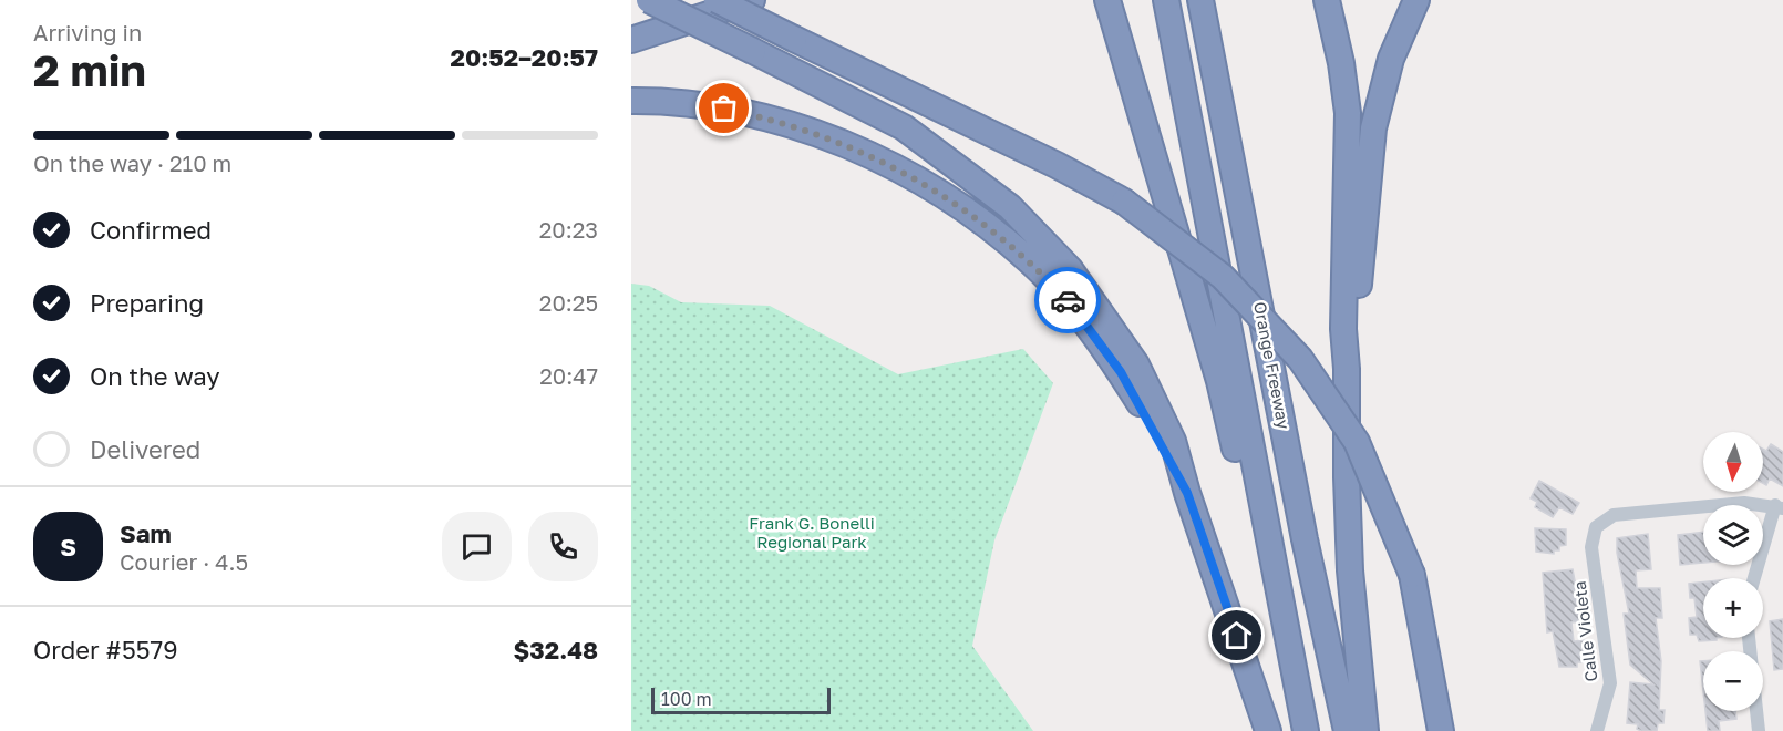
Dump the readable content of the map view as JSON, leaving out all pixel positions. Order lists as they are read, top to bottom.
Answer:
{
  "streets": {
    "highway": ["Orange Freeway"],
    "street": ["Calle Violeta"]
  },
  "parks": ["Frank G. Bonelli Regional Park"],
  "scale_bar": "100 m",
  "north": "bottom",
  "page": {
    "heading": ["2 min", "Arriving in", "20:52–20:57"],
    "panel": [
      "Sam",
      "Courier · 4.5",
      "Order #5579",
      "$32.48"
    ],
    "bar": "On the way · 210 m",
    "list": [
      ["Confirmed", "20:23"],
      ["Preparing", "20:25"],
      ["On the way", "20:47"],
      "Delivered"
    ],
    "map_buttons": ["+", "−"],
    "round": "S",
    "scale": "100 m"
  }
}
